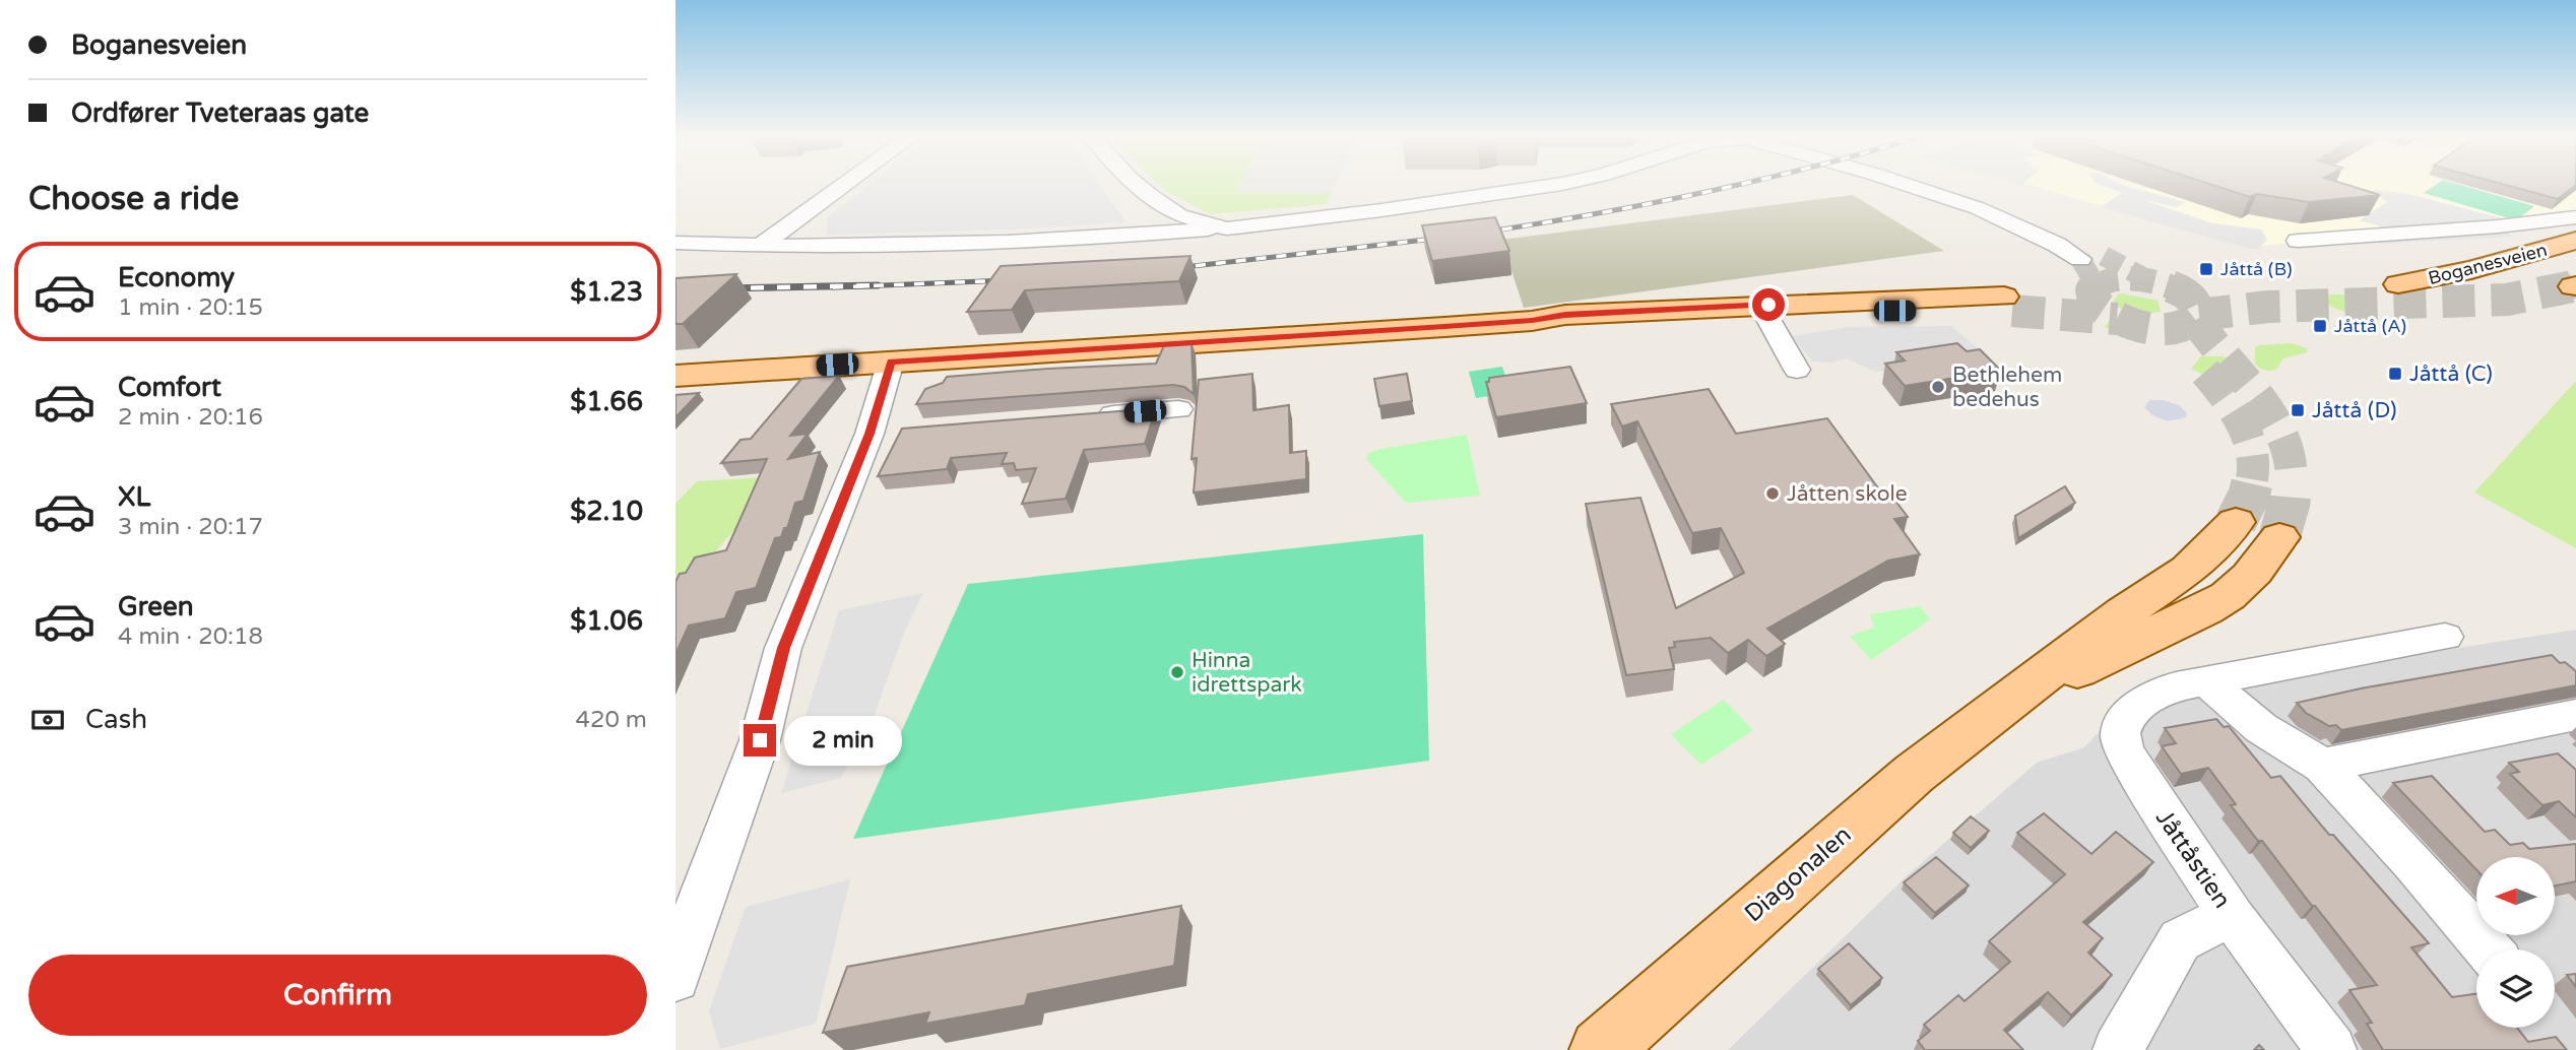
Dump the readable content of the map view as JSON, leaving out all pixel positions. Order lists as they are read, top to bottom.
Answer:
{
  "streets": {
    "main road": ["Boganesveien", "Diagonalen"],
    "street": ["Jåttåstien"]
  },
  "places": {
    "transit": [
      "Jåttå (B)",
      "Jåttå (A)",
      "Jåttå (C)",
      "Jåttå (D)"
    ],
    "other": ["Bethlehem bedehus", "Jåtten skole", "Hinna idrettspark"]
  },
  "north": "left",
  "page": {
    "banner": ["Boganesveien", "Ordfører Tveteraas gate"],
    "heading": "Choose a ride",
    "list": [
      {
        "name": "Economy",
        "note": "1 min · 20:15",
        "value": "$1.23"
      },
      {
        "name": "Comfort",
        "note": "2 min · 20:16",
        "value": "$1.66"
      },
      {
        "name": "XL",
        "note": "3 min · 20:17",
        "value": "$2.10"
      },
      {
        "name": "Green",
        "note": "4 min · 20:18",
        "value": "$1.06"
      }
    ],
    "pay": ["Cash", "420 m"],
    "bubble": "2 min",
    "buttons": "Confirm"
  }
}
